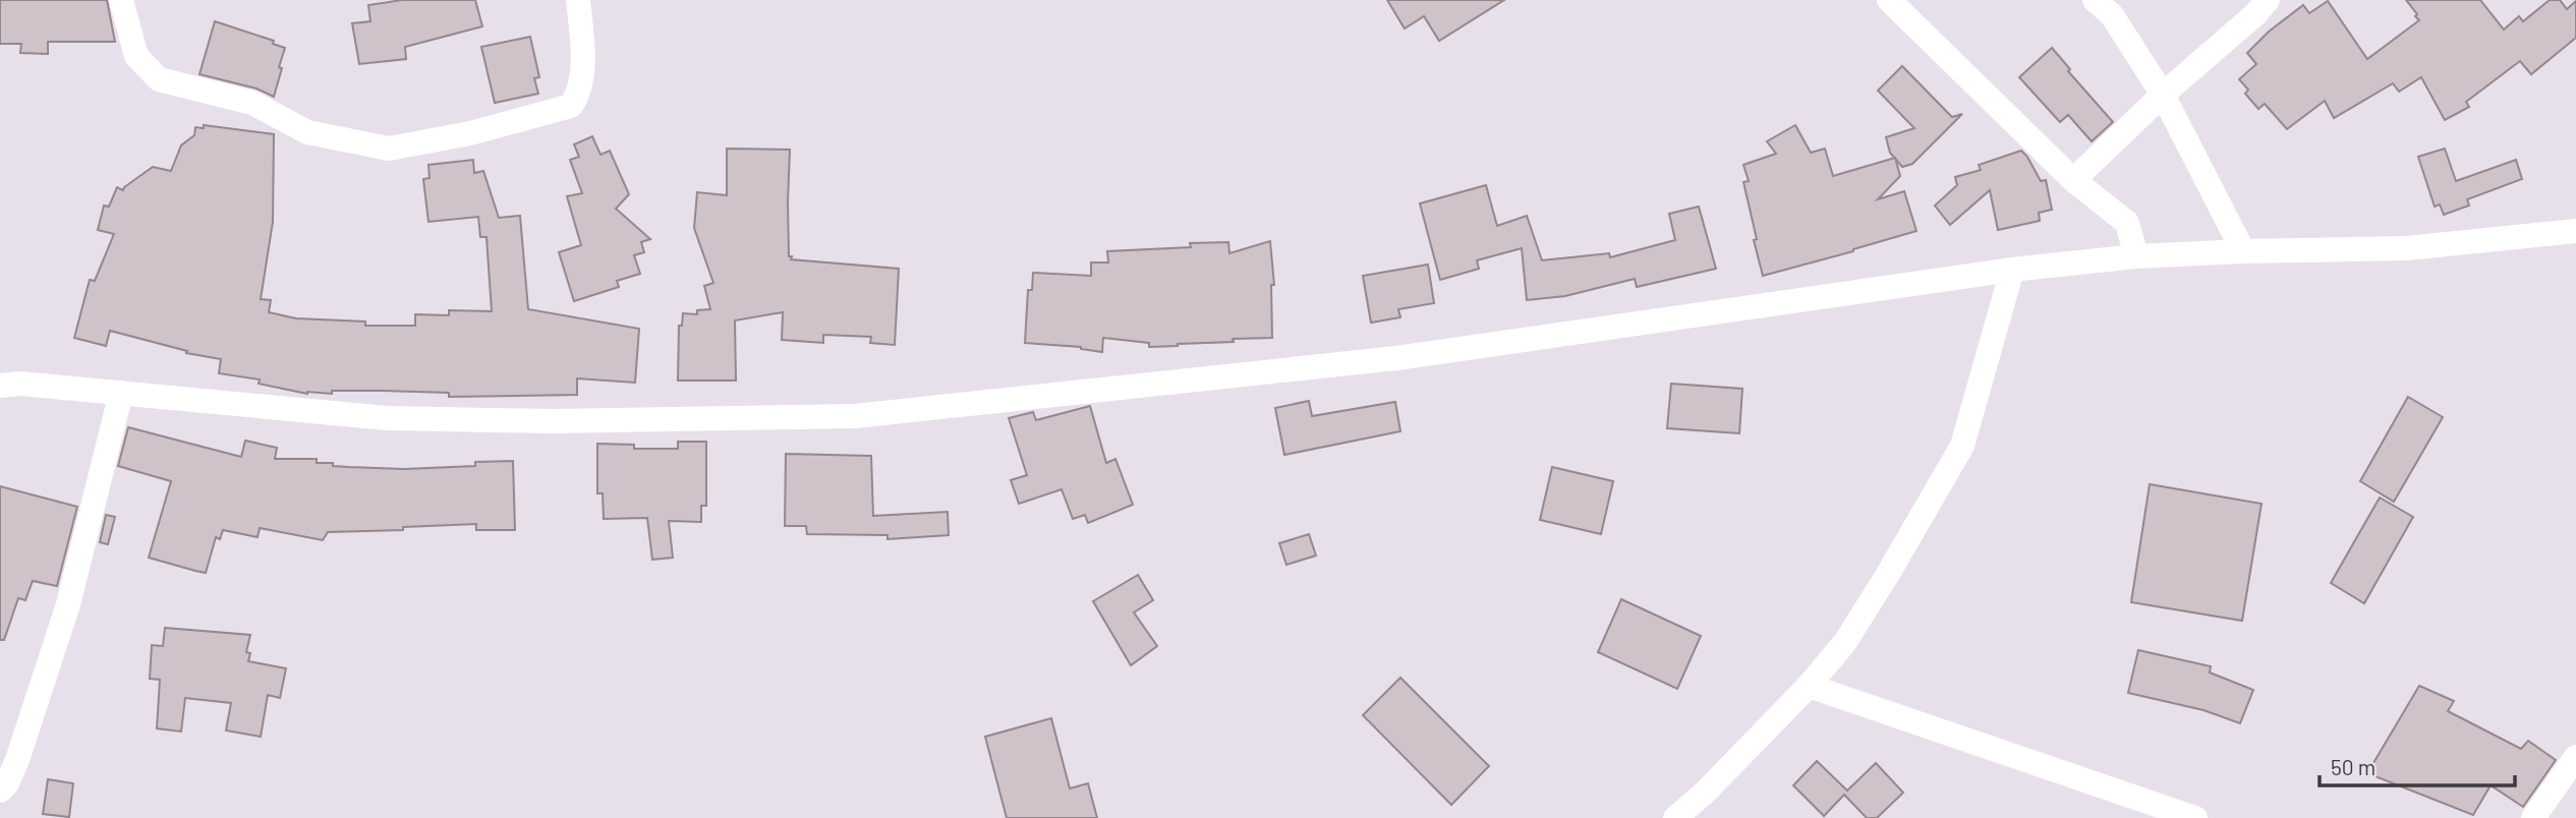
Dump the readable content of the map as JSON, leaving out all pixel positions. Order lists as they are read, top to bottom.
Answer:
{
  "scale_bar": "50 m"
}
